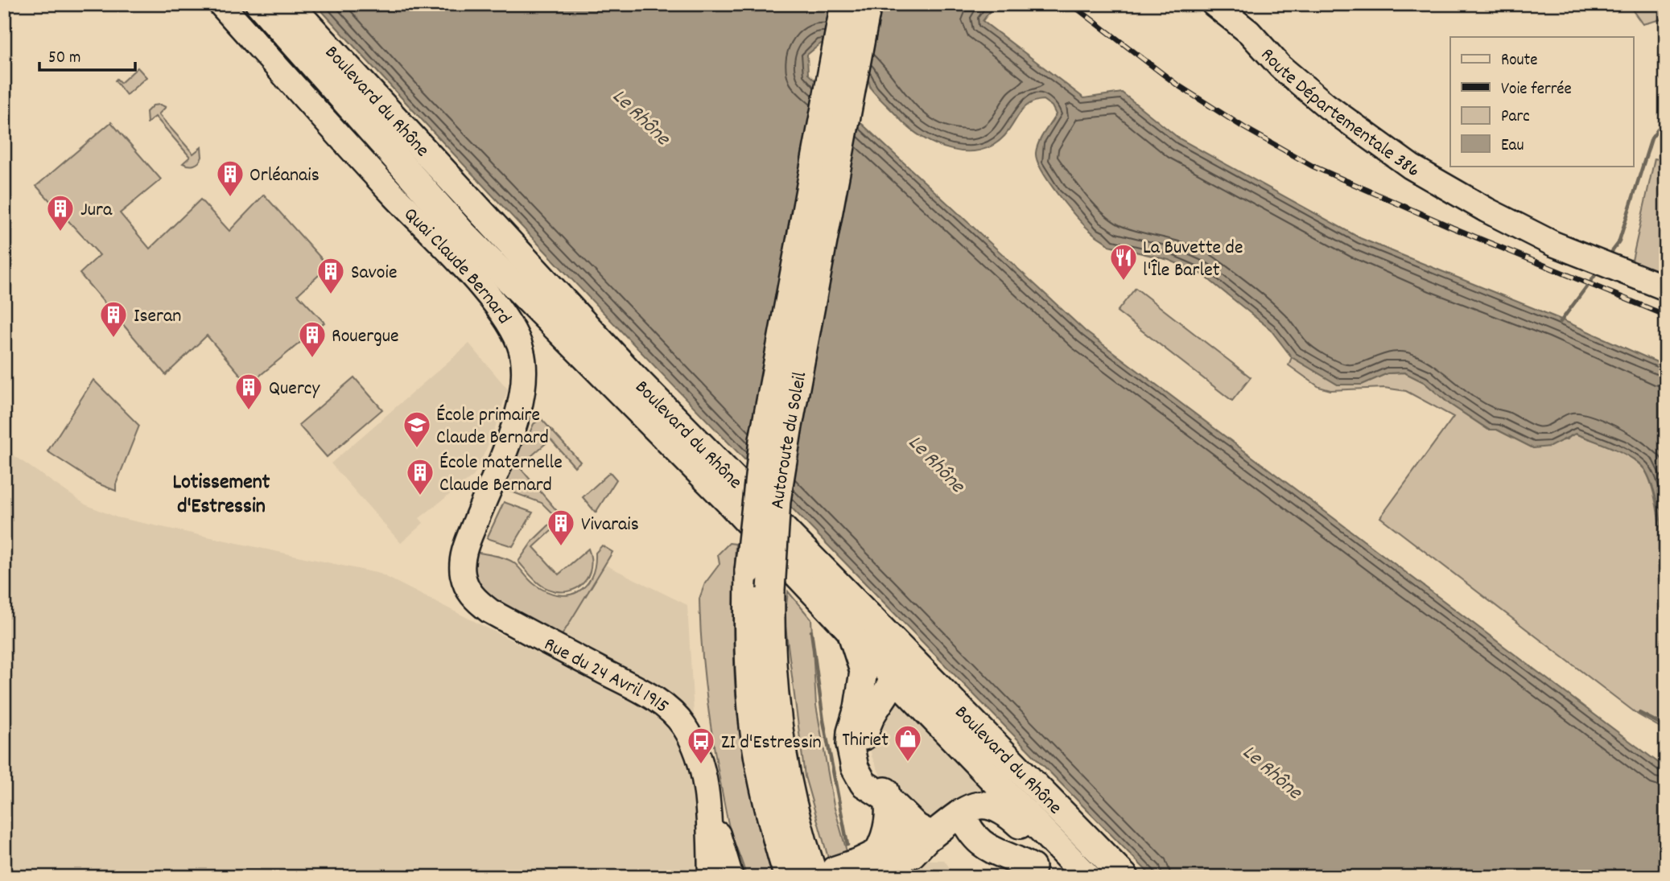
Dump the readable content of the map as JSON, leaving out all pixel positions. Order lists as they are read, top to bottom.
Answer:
{
  "streets": {
    "highway": ["Boulevard du Rhône", "Autoroute du Soleil"],
    "main road": ["Route Départementale 386", "Quai Claude Bernard", "Rue du 24 Avril 1915"]
  },
  "crossings": [
    ["Quai Claude Bernard", "Rue du 24 Avril 1915"]
  ],
  "districts": ["Lotissement d'Estressin"],
  "water": ["Le Rhône"],
  "places": {
    "building": [
      "Orléanais",
      "Jura",
      "Savoie",
      "Iseran",
      "Rouergue",
      "Quercy",
      "École maternelle Claude Bernard",
      "Vivarais"
    ],
    "restaurant": ["La Buvette de l'Île Barlet"],
    "school or university": ["École primaire Claude Bernard"],
    "shop": ["Thiriet"],
    "bus stop": ["ZI d'Estressin"]
  },
  "legend": [
    "Route",
    "Voie ferrée",
    "Parc",
    "Eau"
  ],
  "scale_bar": "50 m"
}
